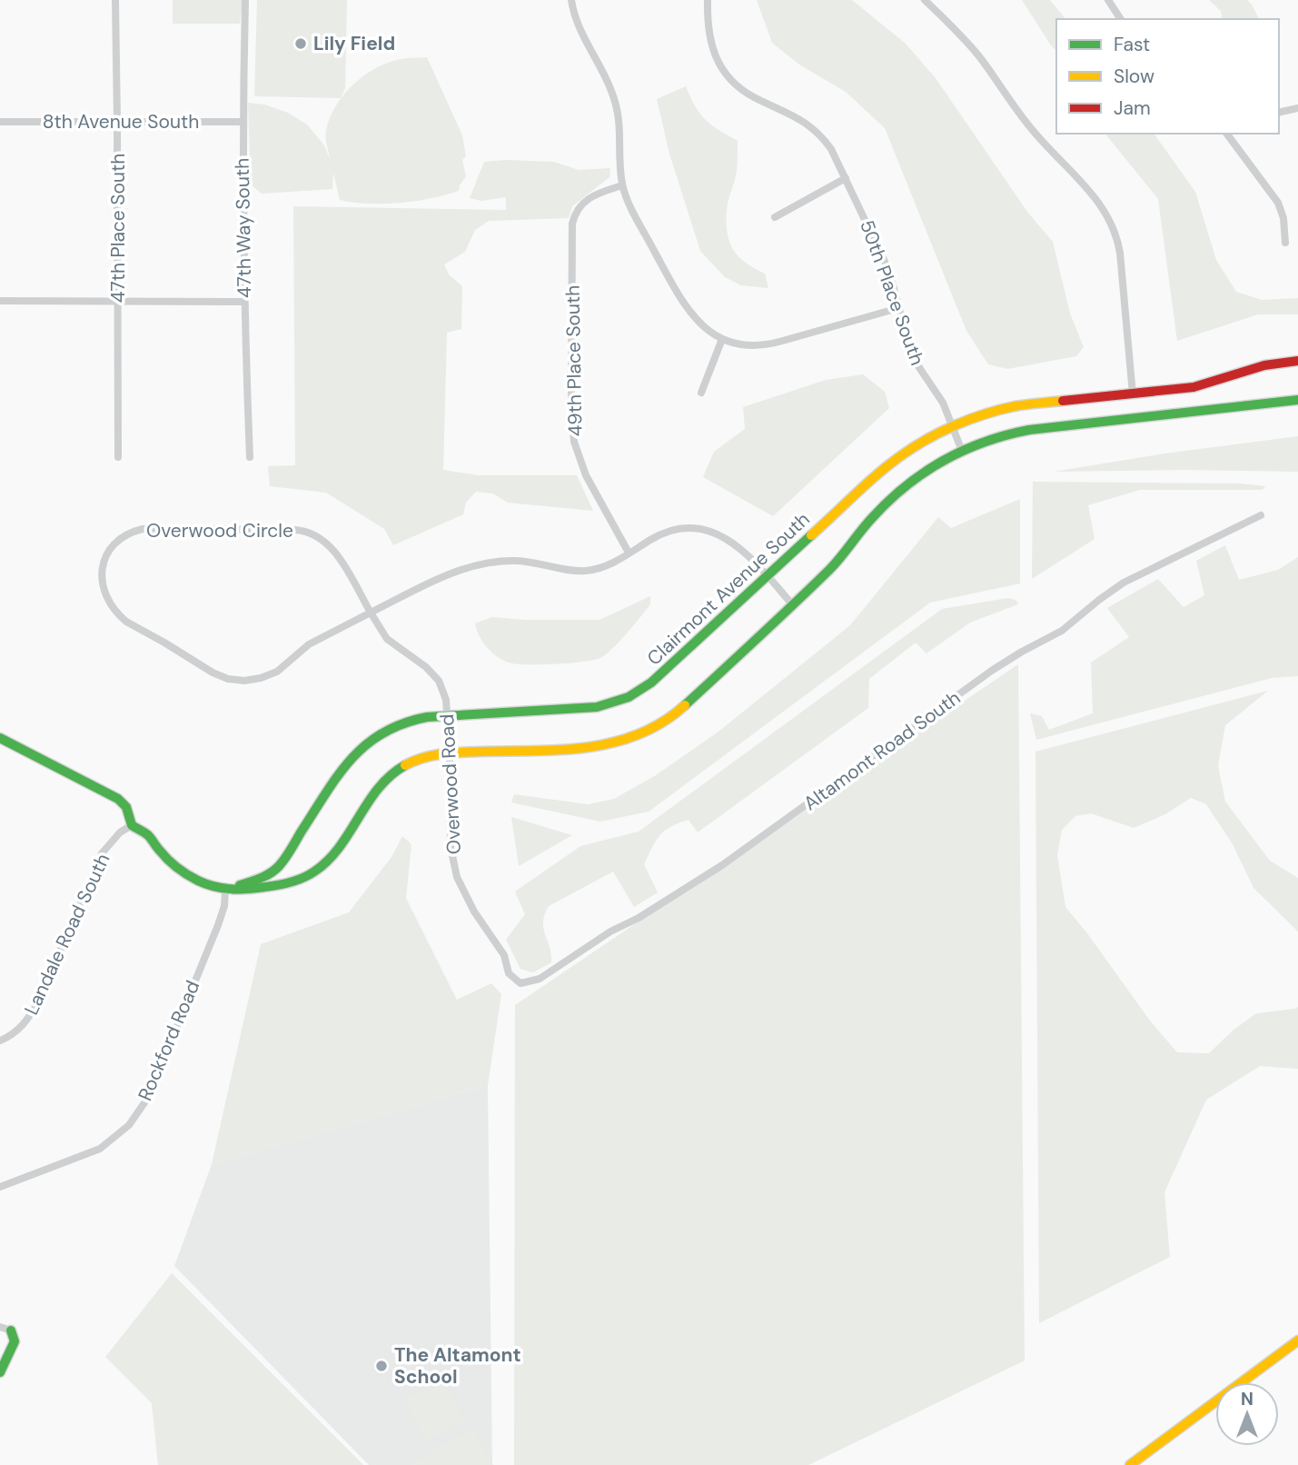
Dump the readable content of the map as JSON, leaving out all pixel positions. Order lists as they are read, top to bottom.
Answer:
{
  "streets": {
    "street": [
      "8th Avenue South",
      "47th Place South",
      "47th Way South",
      "50th Place South",
      "49th Place South",
      "Overwood Circle",
      "Clairmont Avenue South",
      "Altamont Road South",
      "Overwood Road",
      "Landale Road South",
      "Rockford Road"
    ]
  },
  "crossings": [
    ["8th Avenue South", "47th Place South"],
    ["8th Avenue South", "47th Way South"],
    ["50th Place South", "Clairmont Avenue South"],
    ["Overwood Circle", "Overwood Road"],
    ["Clairmont Avenue South", "Overwood Road"],
    ["Clairmont Avenue South", "Rockford Road"],
    ["Altamont Road South", "Overwood Road"]
  ],
  "places": ["Lily Field", "The Altamont School"],
  "legend": ["Fast", "Slow", "Jam"],
  "north": "top"
}
